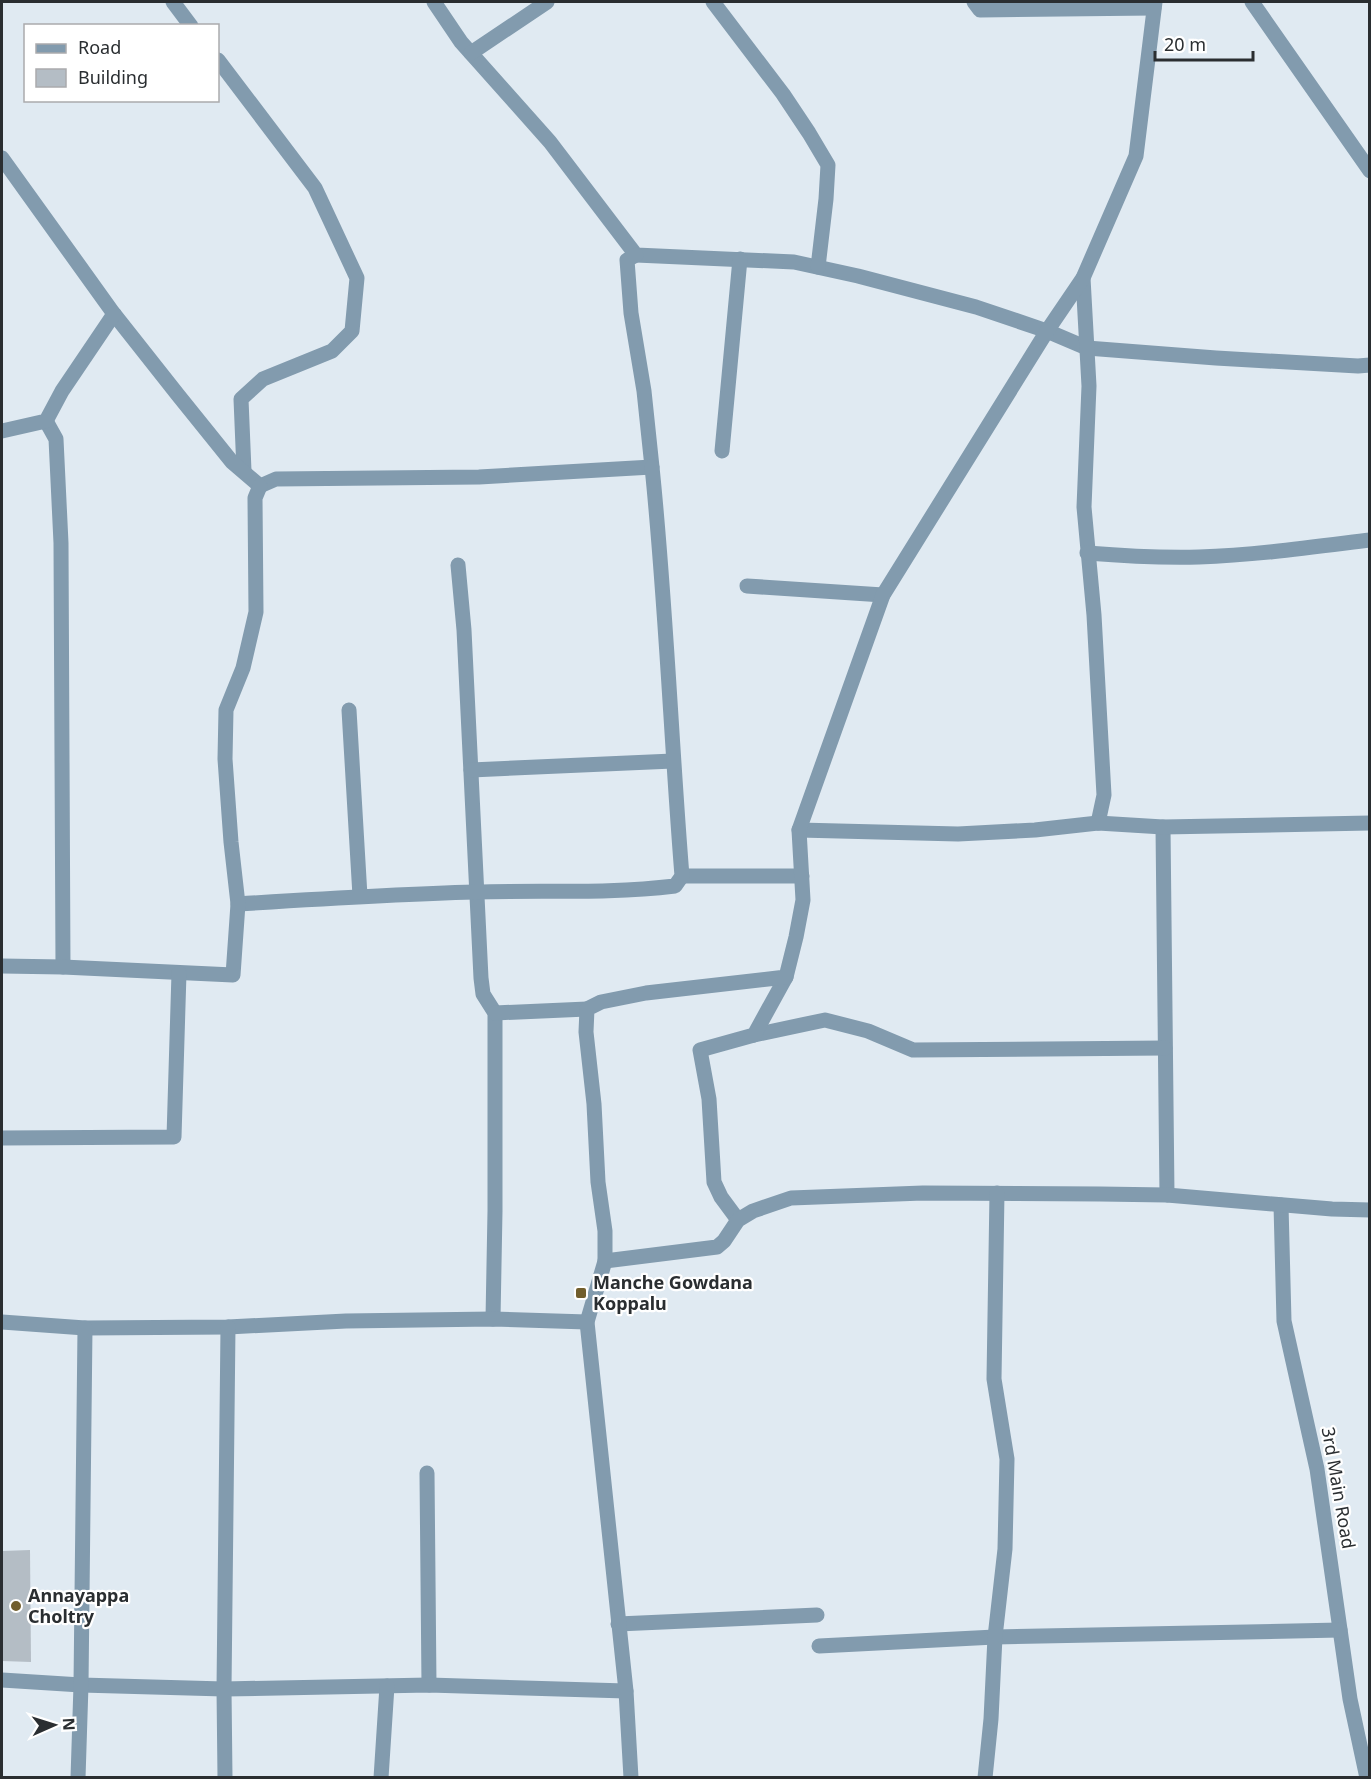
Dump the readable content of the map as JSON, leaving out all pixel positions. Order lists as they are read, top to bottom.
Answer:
{
  "streets": {
    "street": ["3rd Main Road"]
  },
  "places": {
    "transit": ["Manche Gowdana Koppalu"],
    "other": ["Annayappa Choltry"]
  },
  "legend": ["Road", "Building"],
  "scale_bar": "20 m",
  "north": "right"
}
